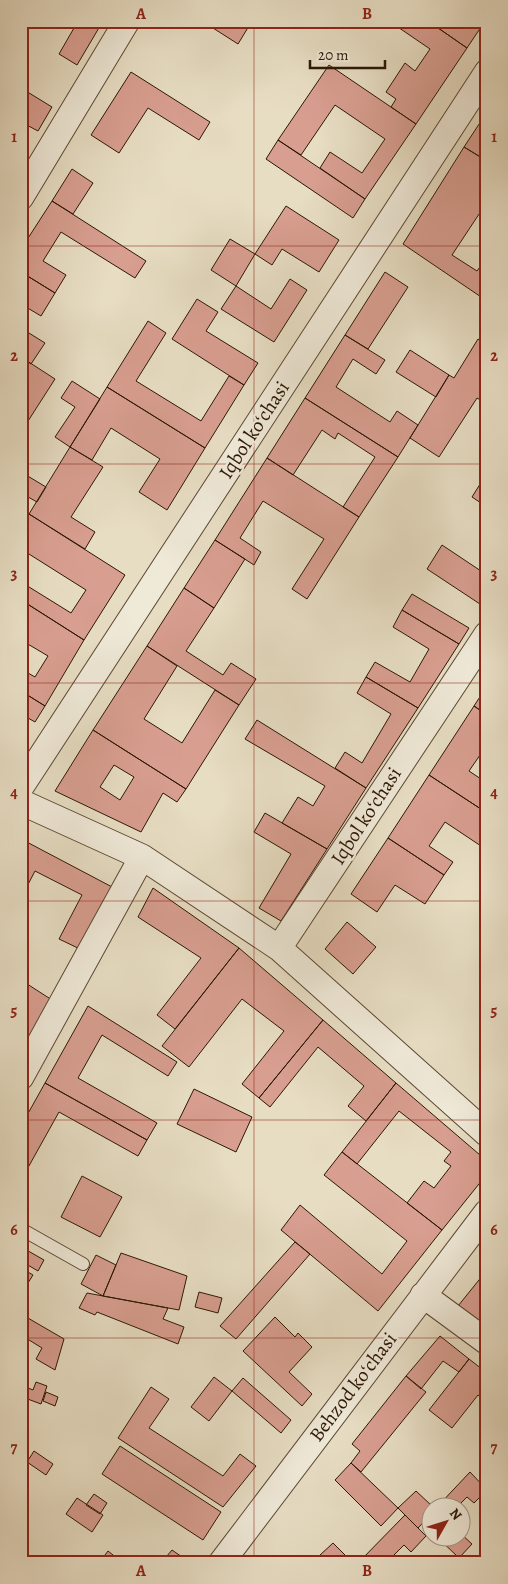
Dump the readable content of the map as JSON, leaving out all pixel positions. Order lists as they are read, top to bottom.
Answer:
{
  "streets": {
    "street": ["Iqbol koʻchasi", "Behzod koʻchasi"]
  },
  "scale_bar": "20 m",
  "north": "top right",
  "grid": {
    "columns": ["A", "B"],
    "rows": [
      "1",
      "2",
      "3",
      "4",
      "5",
      "6",
      "7"
    ]
  }
}
